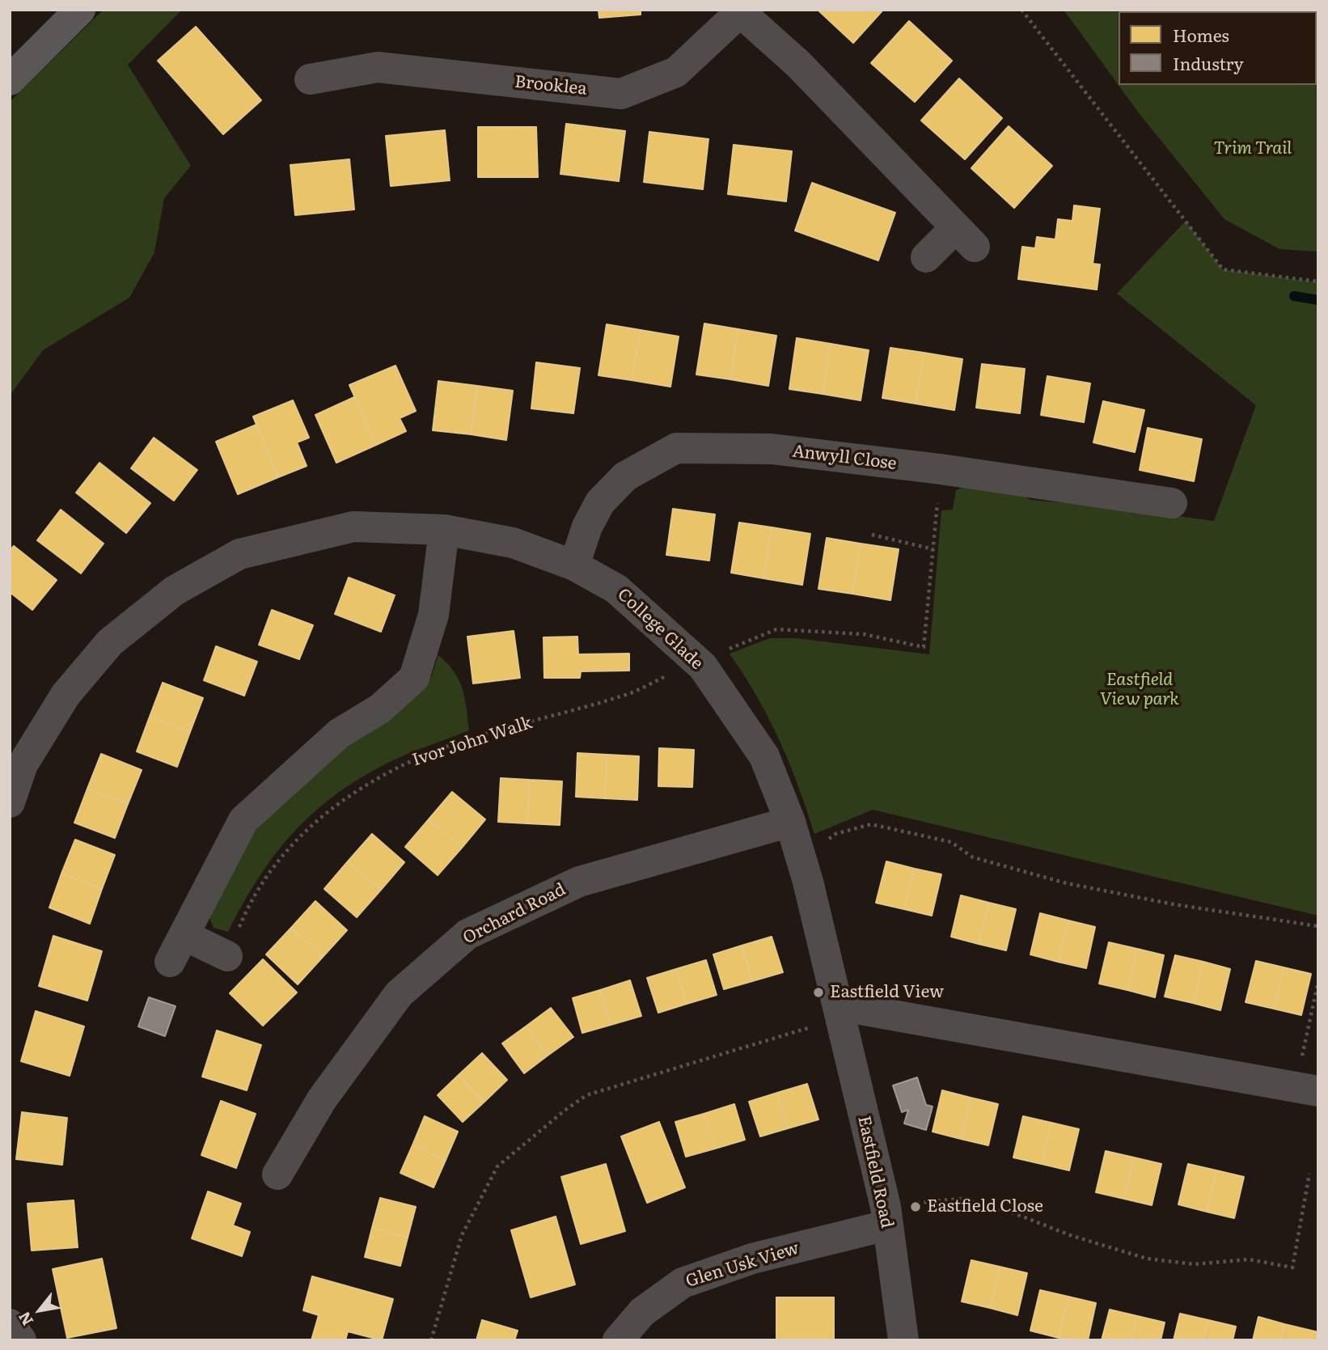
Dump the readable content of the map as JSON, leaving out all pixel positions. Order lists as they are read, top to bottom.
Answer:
{
  "streets": {
    "street": [
      "Brooklea",
      "Anwyll Close",
      "College Glade",
      "Orchard Road",
      "Eastfield Road",
      "Glen Usk View"
    ],
    "path": ["Ivor John Walk"]
  },
  "crossings": [
    ["Anwyll Close", "College Glade"],
    ["College Glade", "Ivor John Walk"],
    ["College Glade", "Orchard Road"],
    ["College Glade", "Eastfield Road"],
    ["Eastfield Road", "Glen Usk View"]
  ],
  "parks": ["Trim Trail", "Eastfield View park"],
  "places": ["Eastfield View", "Eastfield Close"],
  "legend": ["Homes", "Industry"],
  "north": "bottom left"
}
